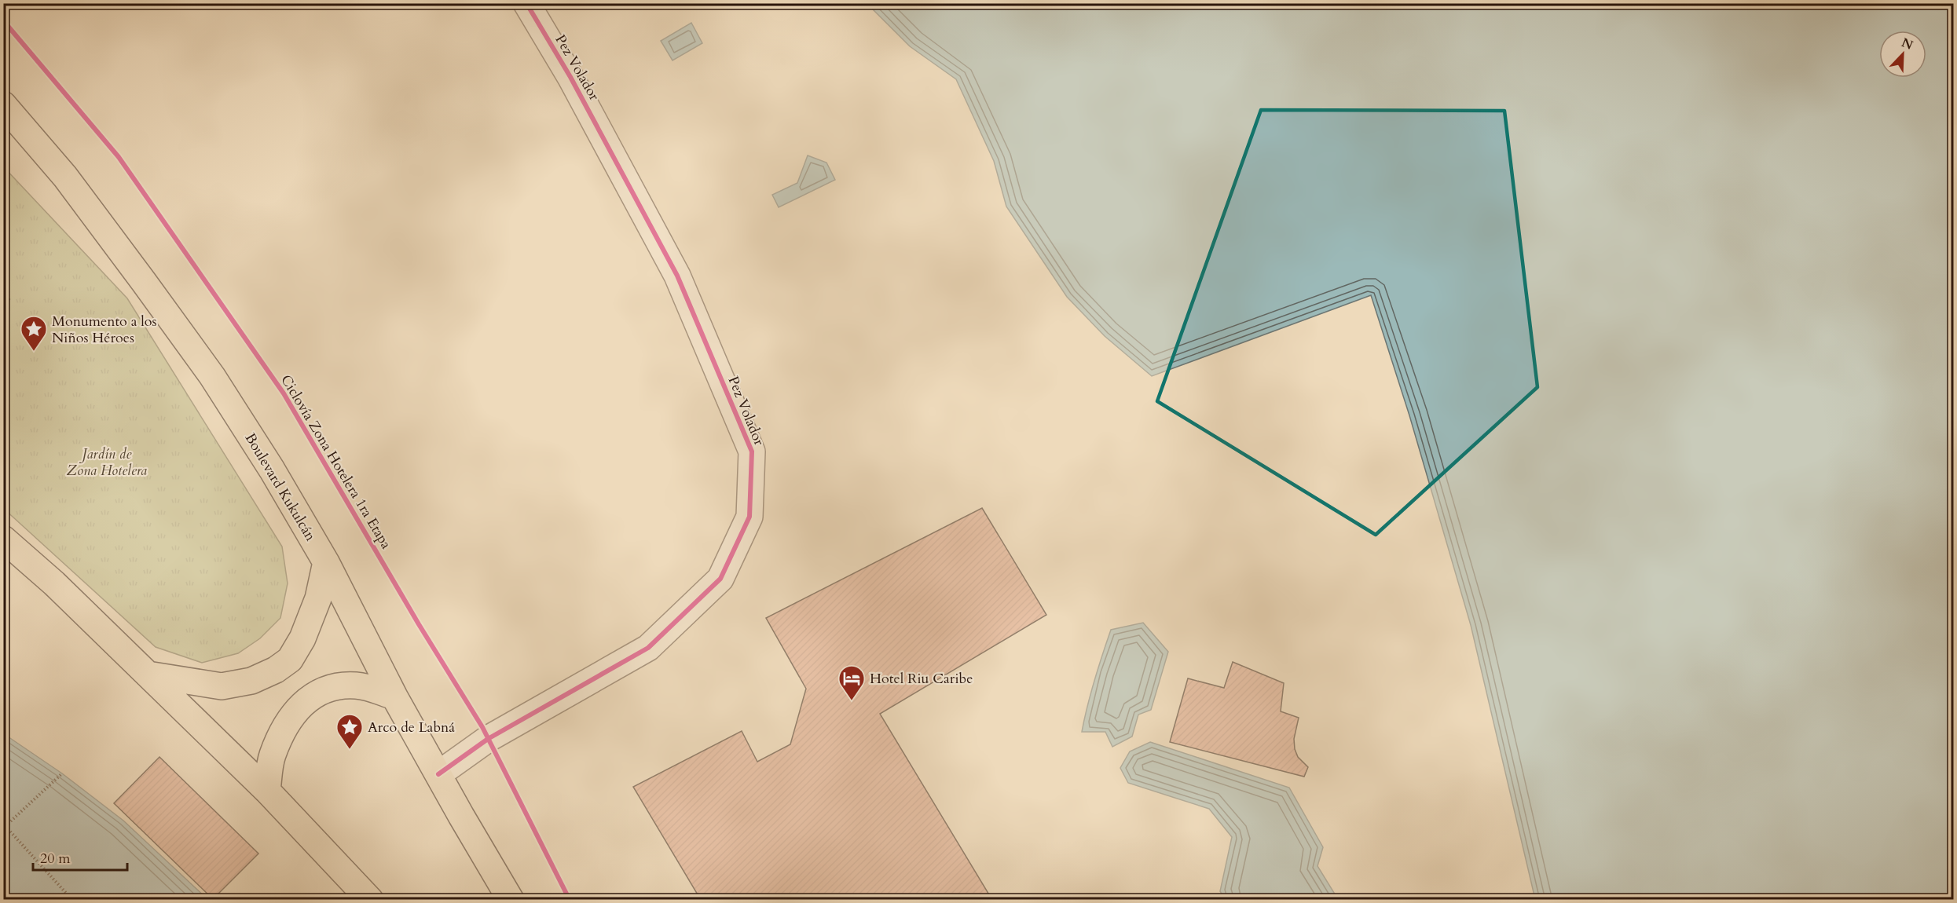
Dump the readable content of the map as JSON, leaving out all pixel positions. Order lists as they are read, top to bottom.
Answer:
{
  "streets": {
    "main road": ["Boulevard Kukulcán"],
    "street": ["Pez Volador"],
    "cycle path": ["Ciclovía Zona Hotelera 1ra Etapa"]
  },
  "crossings": [
    ["Pez Volador", "Boulevard Kukulcán"]
  ],
  "parks": ["Jardín de Zona Hotelera"],
  "places": {
    "place": ["Monumento a los Niños Héroes", "Arco de Labná"],
    "hotel": ["Hotel Riu Caribe"]
  },
  "scale_bar": "20 m",
  "north": "top right"
}
